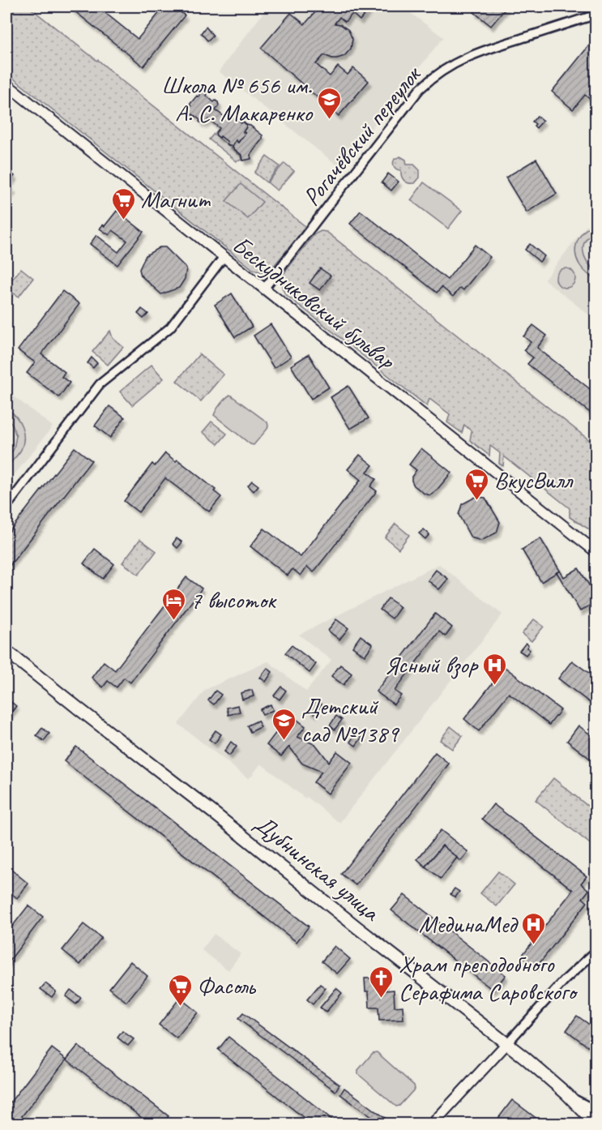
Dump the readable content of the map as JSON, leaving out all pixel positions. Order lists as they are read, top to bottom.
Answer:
{
  "streets": {
    "main road": ["Дубнинская улица"],
    "street": ["Рогачёвский переулок", "Бескудниковский бульвар"]
  },
  "crossings": [
    ["Рогачёвский переулок", "Бескудниковский бульвар"]
  ],
  "places": {
    "school or university": ["Школа № 656 им. А. С. Макаренко", "Детский сад №1389"],
    "supermarket": ["Магнит", "ВкусВилл", "Фасоль"],
    "hotel": ["7 высоток"],
    "hospital": ["Ясный взор", "МединаМед"],
    "church": ["Храм преподобного Серафима Саровского"]
  }
}
